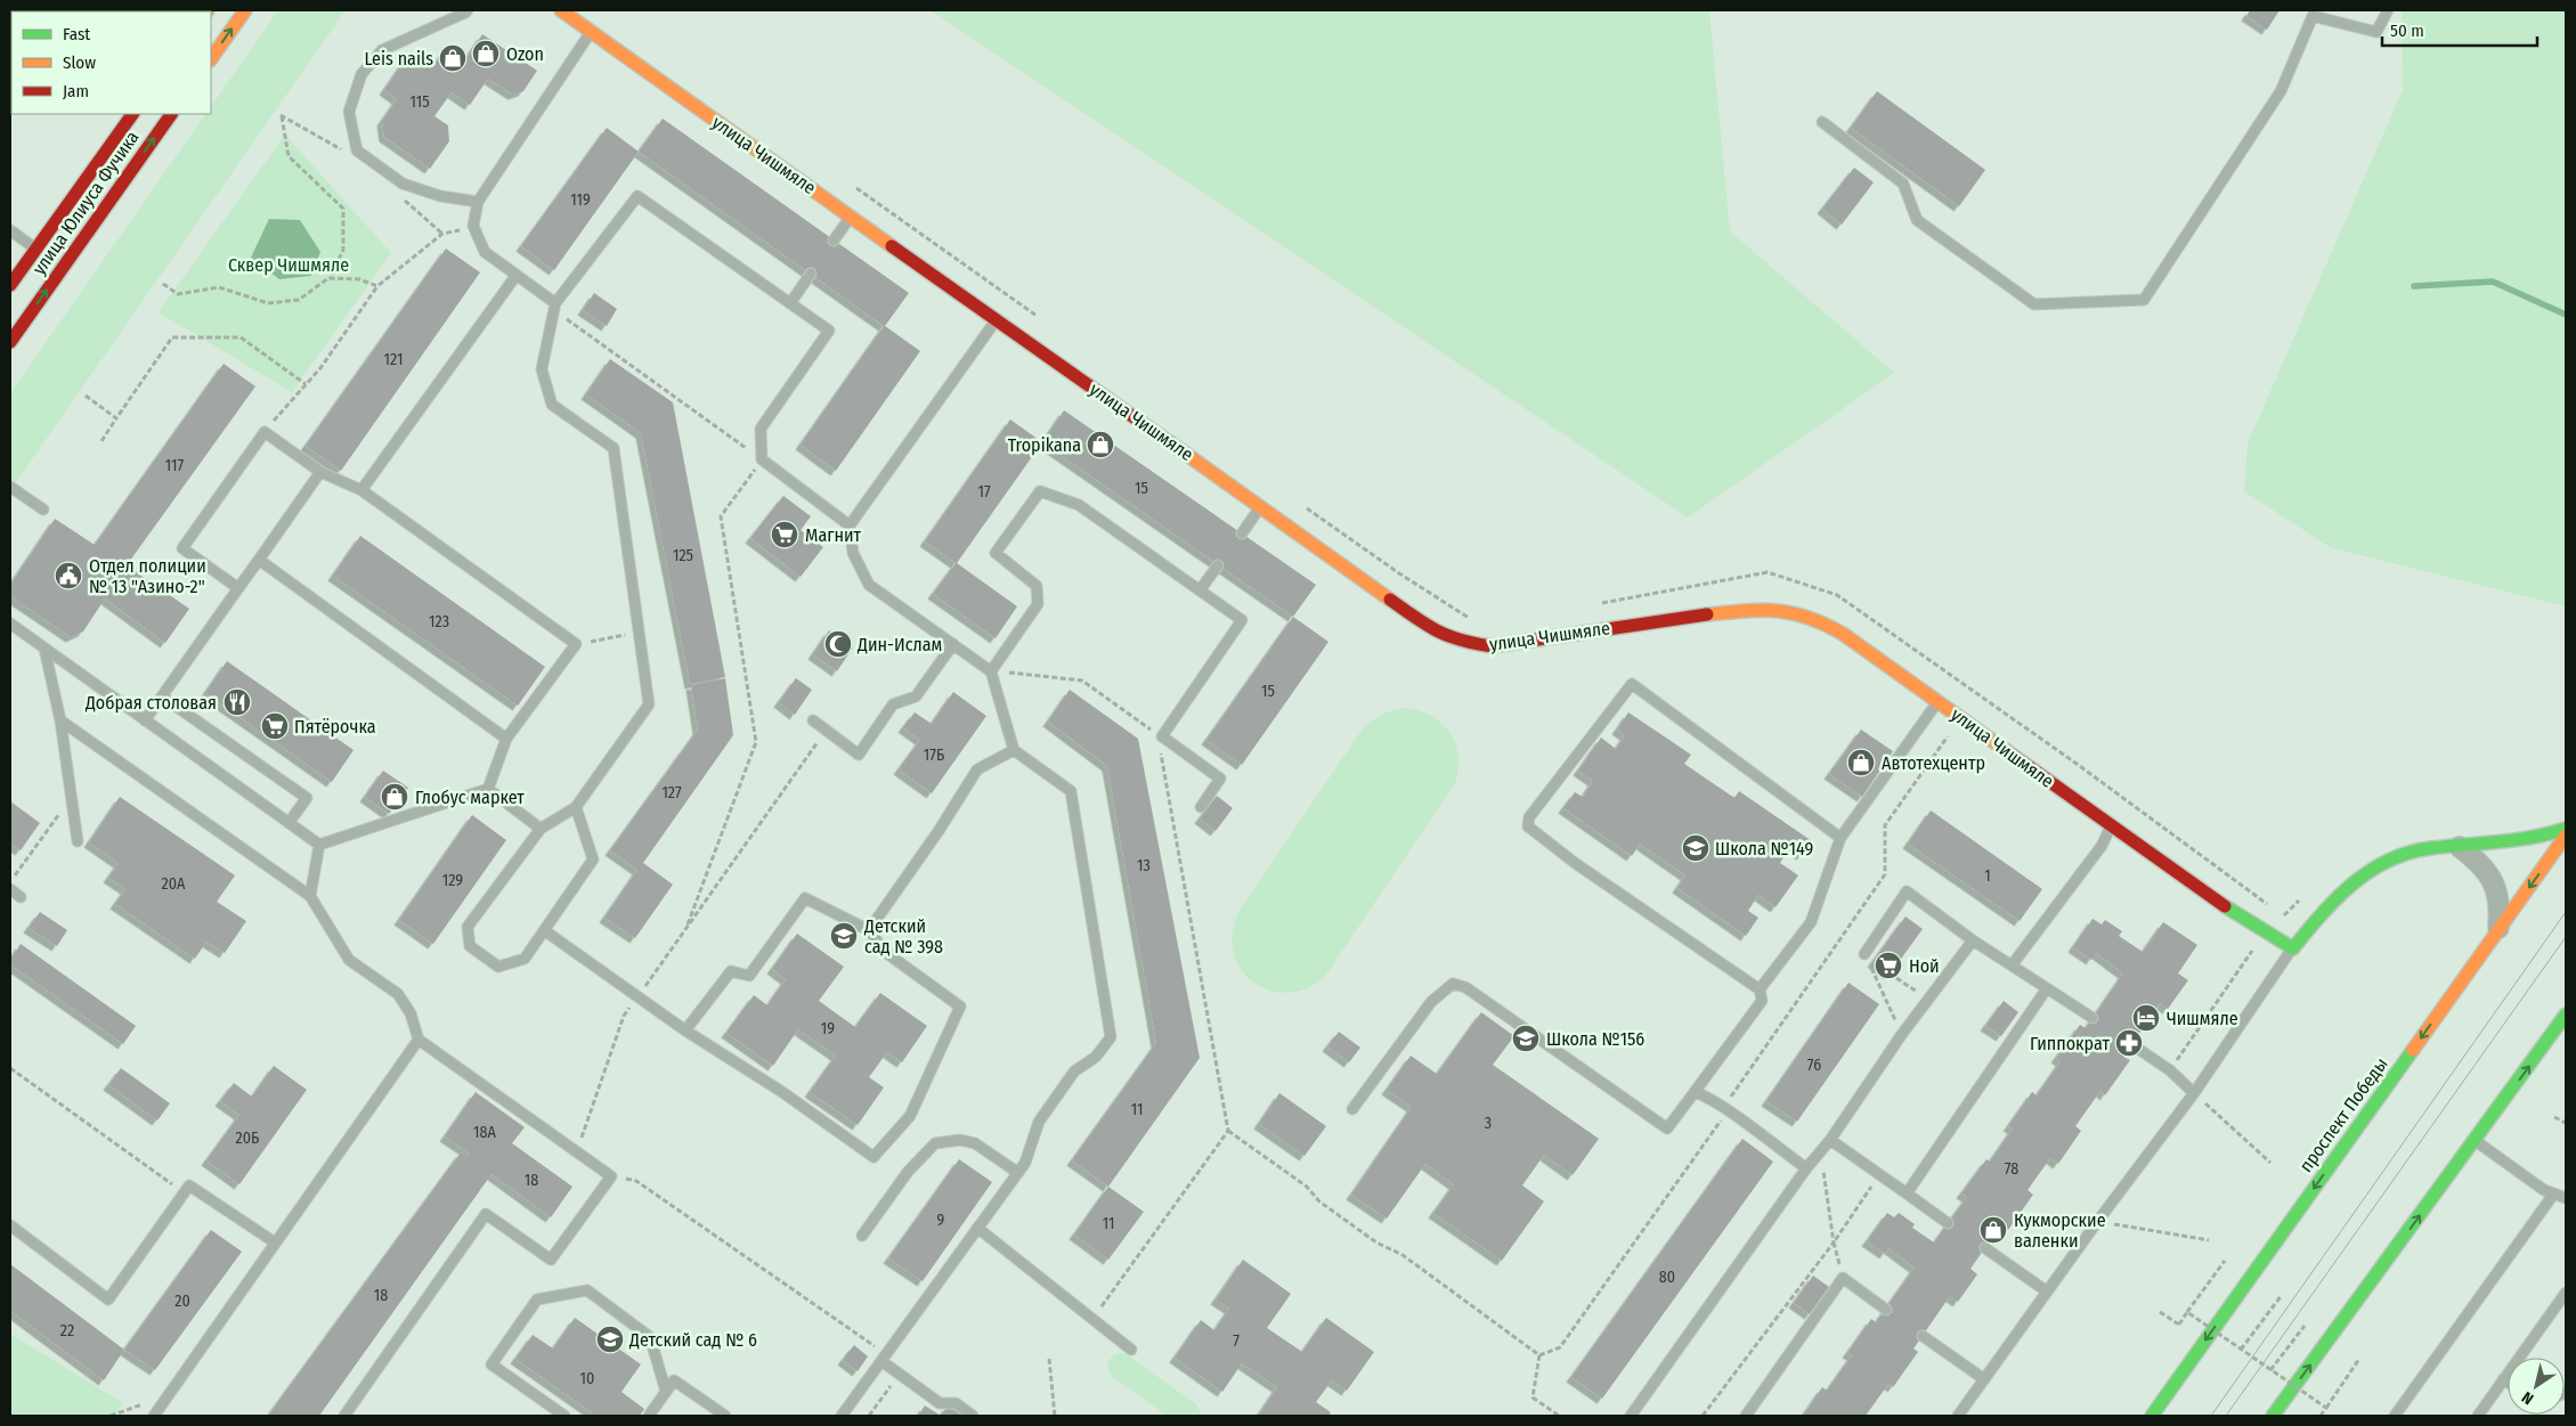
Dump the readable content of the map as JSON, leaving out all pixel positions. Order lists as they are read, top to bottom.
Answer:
{
  "streets": {
    "street": ["улица Чишмяле", "улица Юлиуса Фучика", "проспект Победы"]
  },
  "parks": ["Сквер Чишмяле"],
  "places": {
    "shop": [
      "Ozon",
      "Leis nails",
      "Tropikana",
      "Автотехцентр",
      "Глобус маркет",
      "Кукморские валенки"
    ],
    "supermarket": ["Магнит", "Пятёрочка", "Ной"],
    "public building": ["Отдел полиции № 13 \"Азино-2\""],
    "mosque": ["Дин-Ислам"],
    "restaurant": ["Добрая столовая"],
    "school or university": [
      "Школа №149",
      "Детский сад № 398",
      "Школа №156",
      "Детский сад № 6"
    ],
    "hotel": ["Чишмяле"],
    "pharmacy": ["Гиппократ"]
  },
  "house_numbers": [
    "115",
    "119",
    "121",
    "117",
    "15",
    "17",
    "125",
    "123",
    "15",
    "17Б",
    "127",
    "13",
    "1",
    "129",
    "20А",
    "19",
    "76",
    "11",
    "3",
    "18А",
    "20Б",
    "78",
    "18",
    "9",
    "11",
    "80",
    "18",
    "20",
    "22",
    "7",
    "10"
  ],
  "legend": ["Fast", "Slow", "Jam"],
  "scale_bar": "50 m",
  "north": "bottom left"
}
